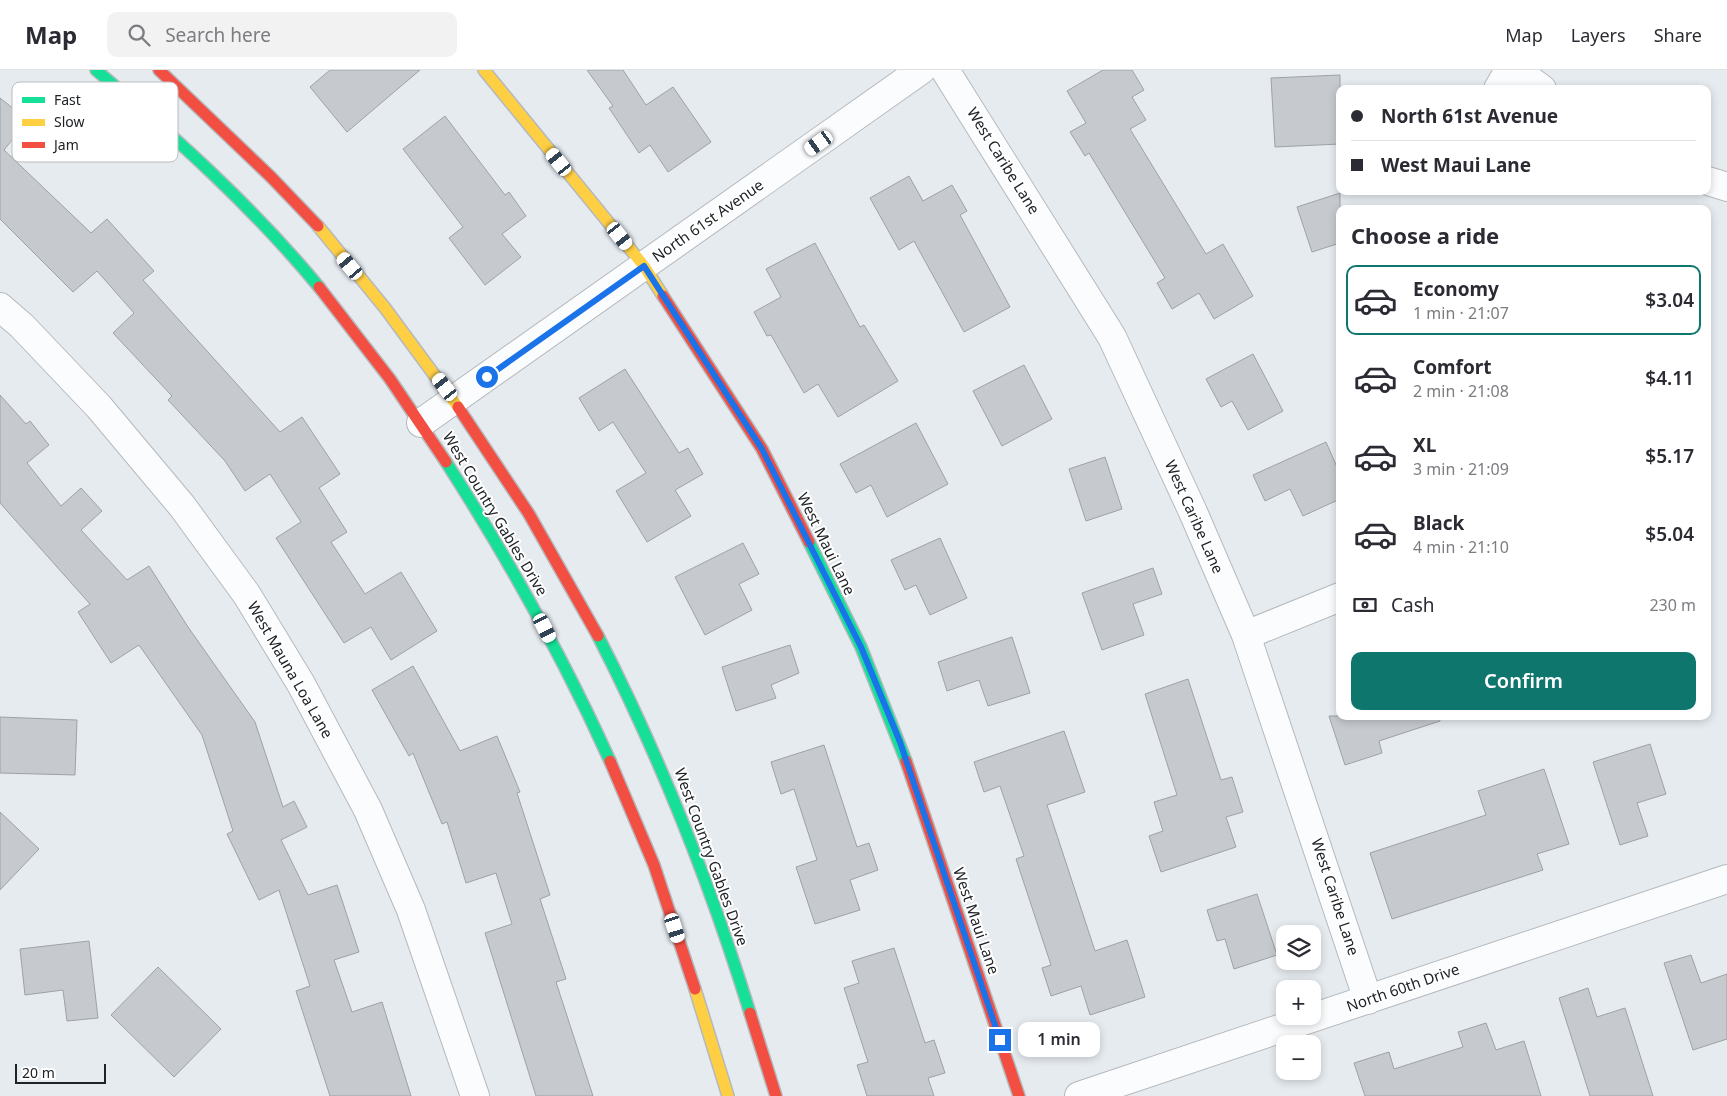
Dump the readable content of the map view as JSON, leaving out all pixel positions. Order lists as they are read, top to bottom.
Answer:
{
  "streets": {
    "street": [
      "West Caribe Lane",
      "North 61st Avenue",
      "West Country Gables Drive",
      "West Maui Lane",
      "West Mauna Loa Lane",
      "North 60th Drive"
    ]
  },
  "crossings": [
    ["West Caribe Lane", "North 60th Drive"],
    ["North 61st Avenue", "West Country Gables Drive"],
    ["North 61st Avenue", "West Maui Lane"]
  ],
  "legend": ["Fast", "Slow", "Jam"],
  "scale_bar": "20 m",
  "page": {
    "header": "Map",
    "search": "Search here",
    "nav": ["Map", "Layers", "Share"],
    "banner": ["North 61st Avenue", "West Maui Lane"],
    "heading": "Choose a ride",
    "list": [
      {
        "name": "Economy",
        "note": "1 min · 21:07",
        "value": "$3.04"
      },
      {
        "name": "Comfort",
        "note": "2 min · 21:08",
        "value": "$4.11"
      },
      {
        "name": "XL",
        "note": "3 min · 21:09",
        "value": "$5.17"
      },
      {
        "name": "Black",
        "note": "4 min · 21:10",
        "value": "$5.04"
      }
    ],
    "pay": ["Cash", "230 m"],
    "buttons": "Confirm",
    "map_buttons": ["+", "−"],
    "bubble": "1 min",
    "scale": "20 m"
  }
}
